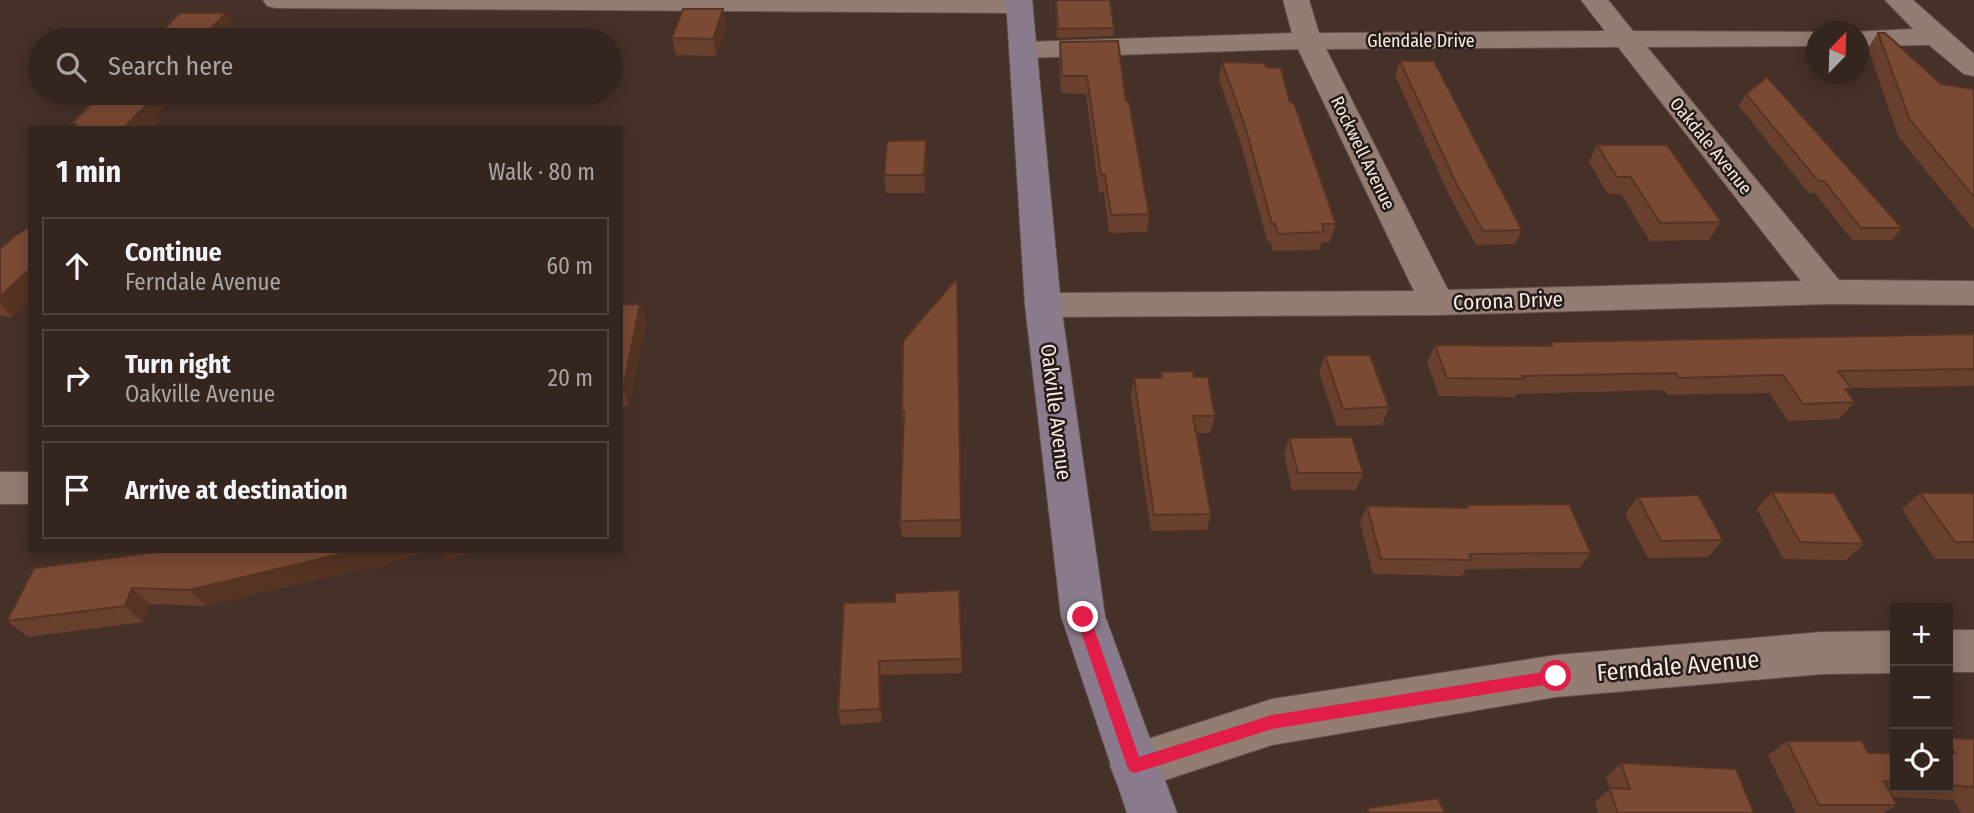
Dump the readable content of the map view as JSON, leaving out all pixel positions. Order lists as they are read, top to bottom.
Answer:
{
  "streets": {
    "street": [
      "Glendale Drive",
      "Oakdale Avenue",
      "Rockwell Avenue",
      "Corona Drive",
      "Oakville Avenue",
      "Ferndale Avenue"
    ]
  },
  "crossings": [
    ["Glendale Drive", "Oakdale Avenue"],
    ["Glendale Drive", "Rockwell Avenue"],
    ["Glendale Drive", "Oakville Avenue"],
    ["Oakdale Avenue", "Corona Drive"],
    ["Rockwell Avenue", "Corona Drive"],
    ["Corona Drive", "Oakville Avenue"],
    ["Oakville Avenue", "Ferndale Avenue"]
  ],
  "north": "top right",
  "page": {
    "search": "Search here",
    "heading": ["1 min", "Walk · 80 m"],
    "list": [
      ["Continue", "Ferndale Avenue", "60 m"],
      ["Turn right", "Oakville Avenue", "20 m"],
      "Arrive at destination"
    ],
    "map_buttons": ["+", "−"]
  }
}
